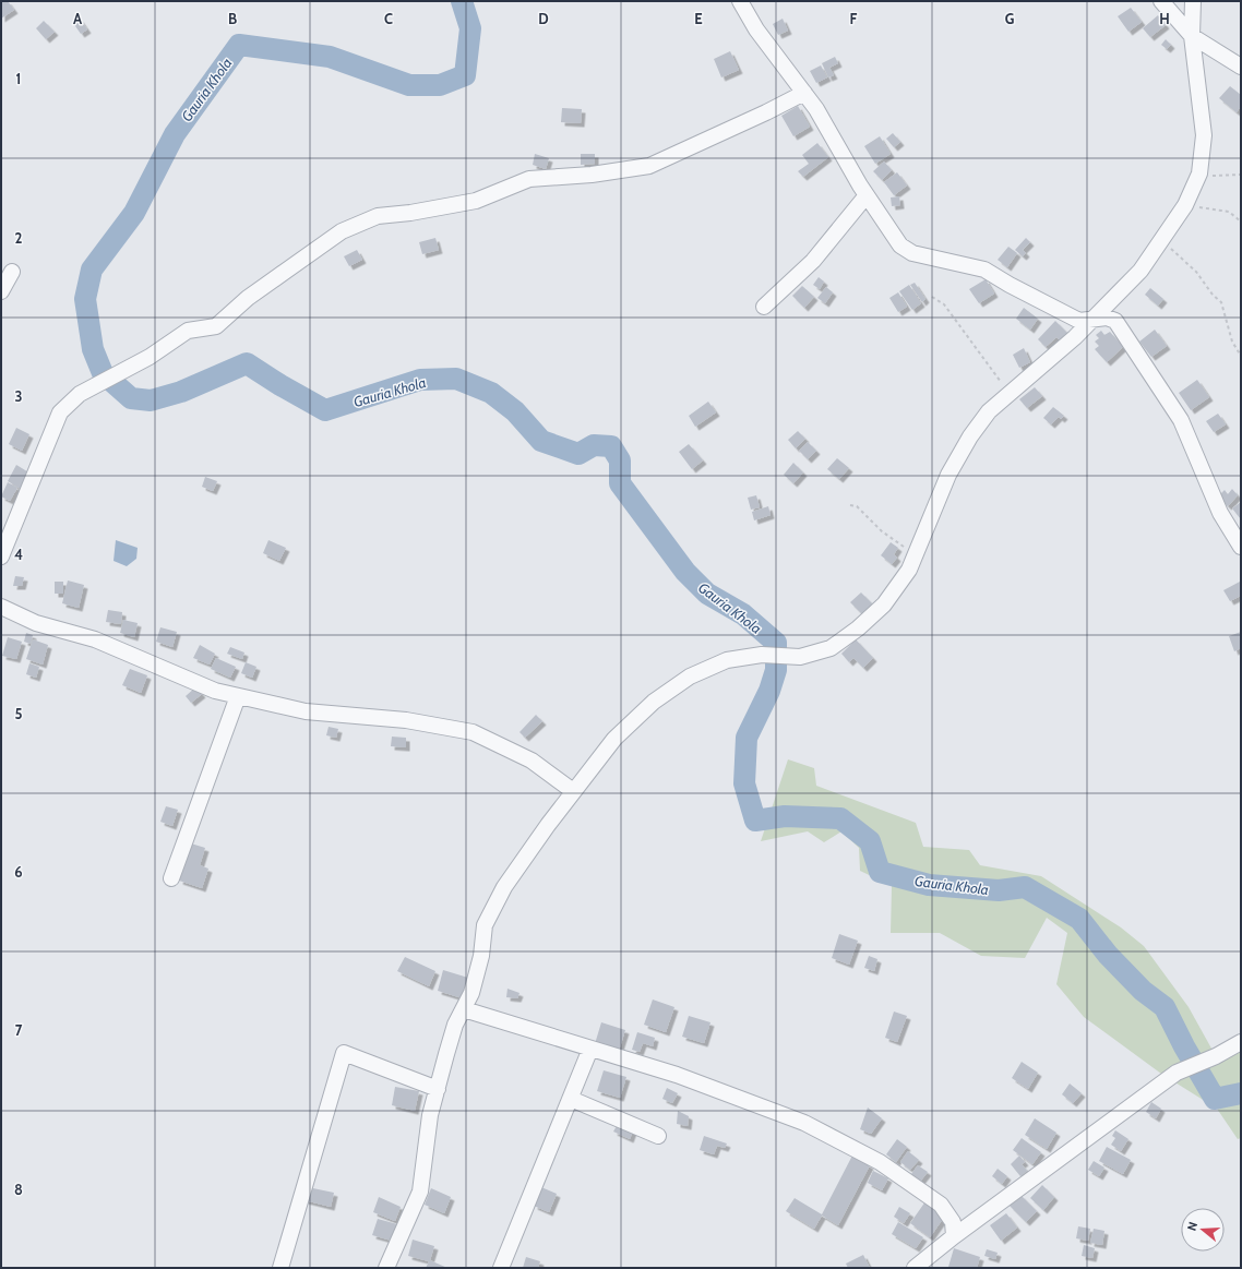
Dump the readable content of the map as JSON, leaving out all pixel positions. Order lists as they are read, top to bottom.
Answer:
{
  "water": ["Gauria Khola"],
  "north": "left",
  "grid": {
    "columns": [
      "A",
      "B",
      "C",
      "D",
      "E",
      "F",
      "G",
      "H"
    ],
    "rows": [
      "1",
      "2",
      "3",
      "4",
      "5",
      "6",
      "7",
      "8"
    ]
  }
}
